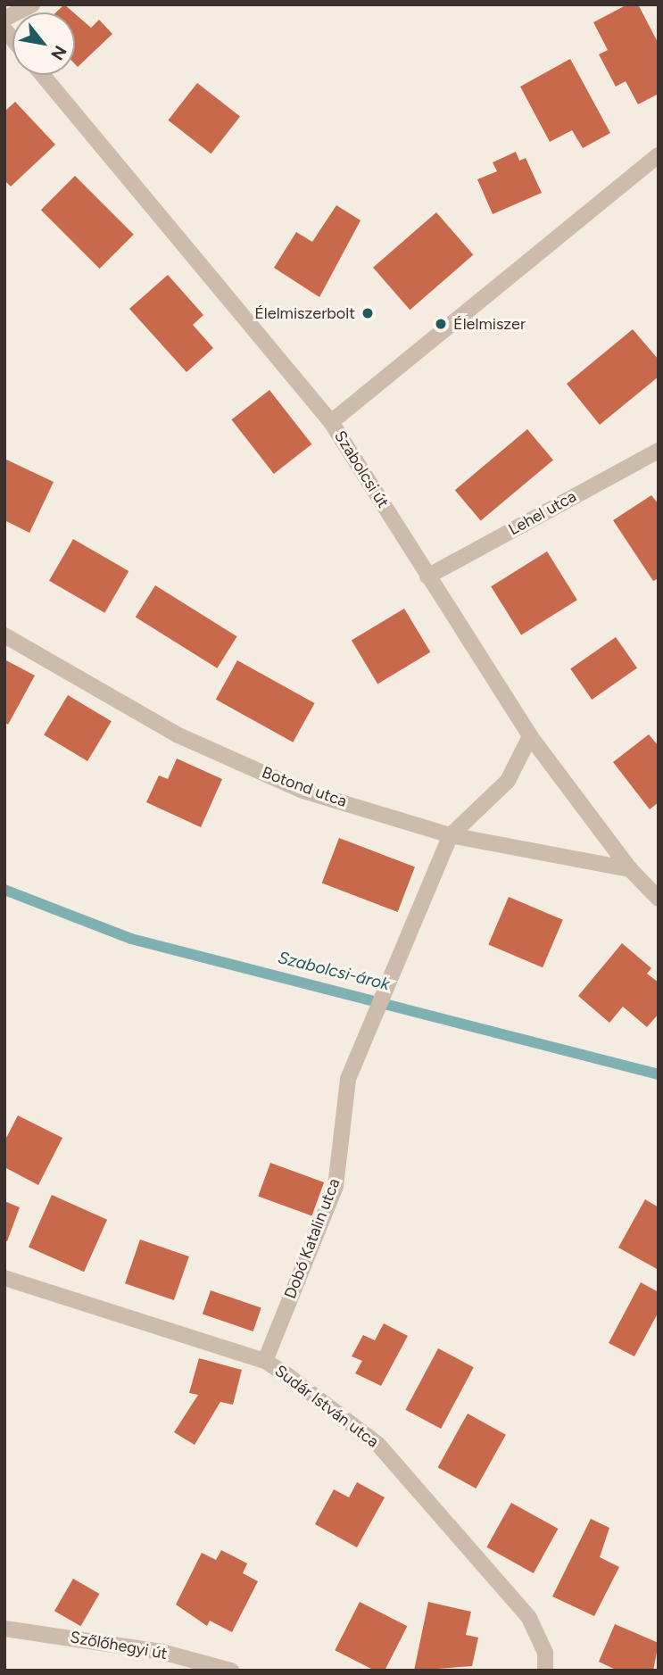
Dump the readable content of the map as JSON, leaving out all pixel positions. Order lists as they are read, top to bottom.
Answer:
{
  "streets": {
    "street": [
      "Szabolcsi út",
      "Lehel utca",
      "Botond utca",
      "Dobó Katalin utca",
      "Sudár István utca",
      "Szőlőhegyi út"
    ]
  },
  "crossings": [
    ["Szabolcsi út", "Lehel utca"],
    ["Szabolcsi út", "Botond utca"],
    ["Botond utca", "Dobó Katalin utca"],
    ["Dobó Katalin utca", "Sudár István utca"]
  ],
  "water": ["Szabolcsi-árok"],
  "places": ["Élelmiszerbolt", "Élelmiszer"],
  "north": "bottom right"
}
